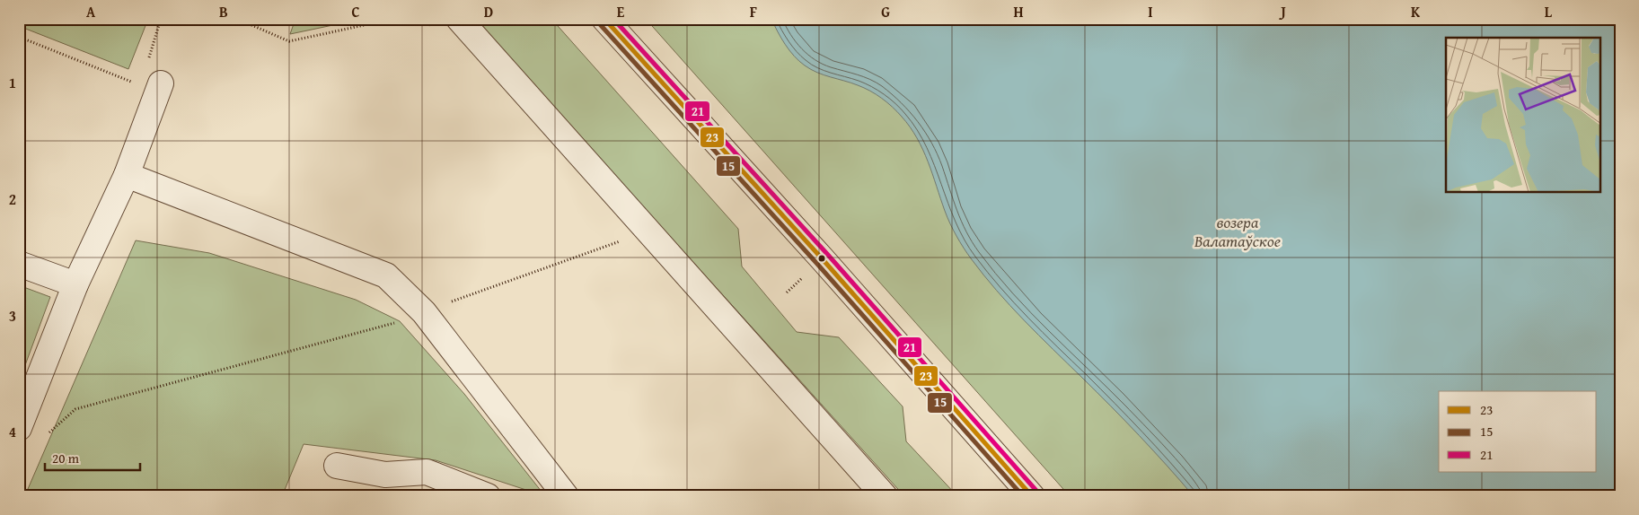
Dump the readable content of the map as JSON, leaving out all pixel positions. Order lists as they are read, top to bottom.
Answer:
{
  "water": ["возера Валатаўское"],
  "lines": ["transit line 23", "transit line 21", "transit line 15"],
  "legend": ["23", "15", "21"],
  "scale_bar": "20 m",
  "grid": {
    "columns": [
      "A",
      "B",
      "C",
      "D",
      "E",
      "F",
      "G",
      "H",
      "I",
      "J",
      "K",
      "L"
    ],
    "rows": [
      "1",
      "2",
      "3",
      "4"
    ]
  }
}
